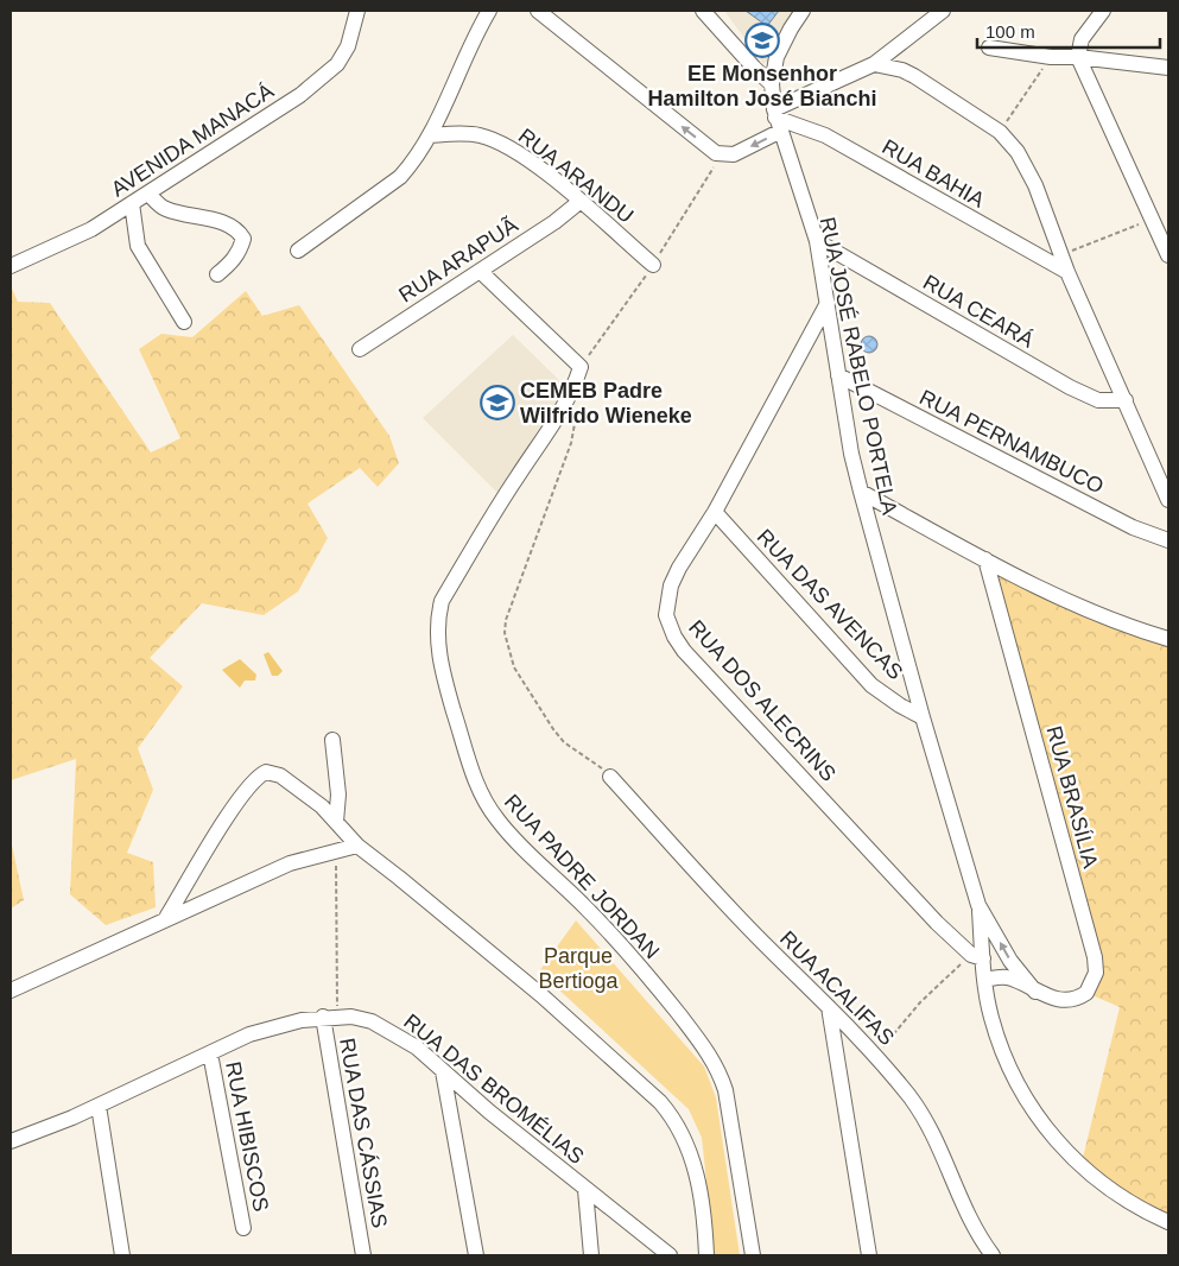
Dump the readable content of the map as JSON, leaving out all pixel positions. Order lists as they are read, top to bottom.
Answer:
{
  "streets": {
    "street": [
      "AVENIDA MANACÁ",
      "RUA BAHIA",
      "RUA ARANDU",
      "RUA ARAPUÃ",
      "RUA CEARÁ",
      "RUA JOSÉ RABELO PORTELA",
      "RUA PERNAMBUCO",
      "RUA DAS AVENCAS",
      "RUA DOS ALECRINS",
      "RUA BRASÍLIA",
      "RUA PADRE JORDAN",
      "RUA ACALIFAS",
      "RUA DAS BROMÉLIAS",
      "RUA DAS CÁSSIAS",
      "RUA HIBISCOS"
    ]
  },
  "crossings": [
    ["RUA BAHIA", "RUA JOSÉ RABELO PORTELA"],
    ["RUA ARANDU", "RUA ARAPUÃ"],
    ["RUA ARAPUÃ", "RUA PADRE JORDAN"],
    ["RUA CEARÁ", "RUA JOSÉ RABELO PORTELA"],
    ["RUA JOSÉ RABELO PORTELA", "RUA PERNAMBUCO"],
    ["RUA JOSÉ RABELO PORTELA", "RUA DAS AVENCAS"],
    ["RUA JOSÉ RABELO PORTELA", "RUA DOS ALECRINS"],
    ["RUA DAS AVENCAS", "RUA DOS ALECRINS"],
    ["RUA DAS BROMÉLIAS", "RUA DAS CÁSSIAS"],
    ["RUA DAS BROMÉLIAS", "RUA HIBISCOS"]
  ],
  "parks": ["Parque Bertioga"],
  "places": {
    "school or university": ["EE Monsenhor Hamilton José Bianchi", "CEMEB Padre Wilfrido Wieneke"]
  },
  "scale_bar": "100 m"
}
